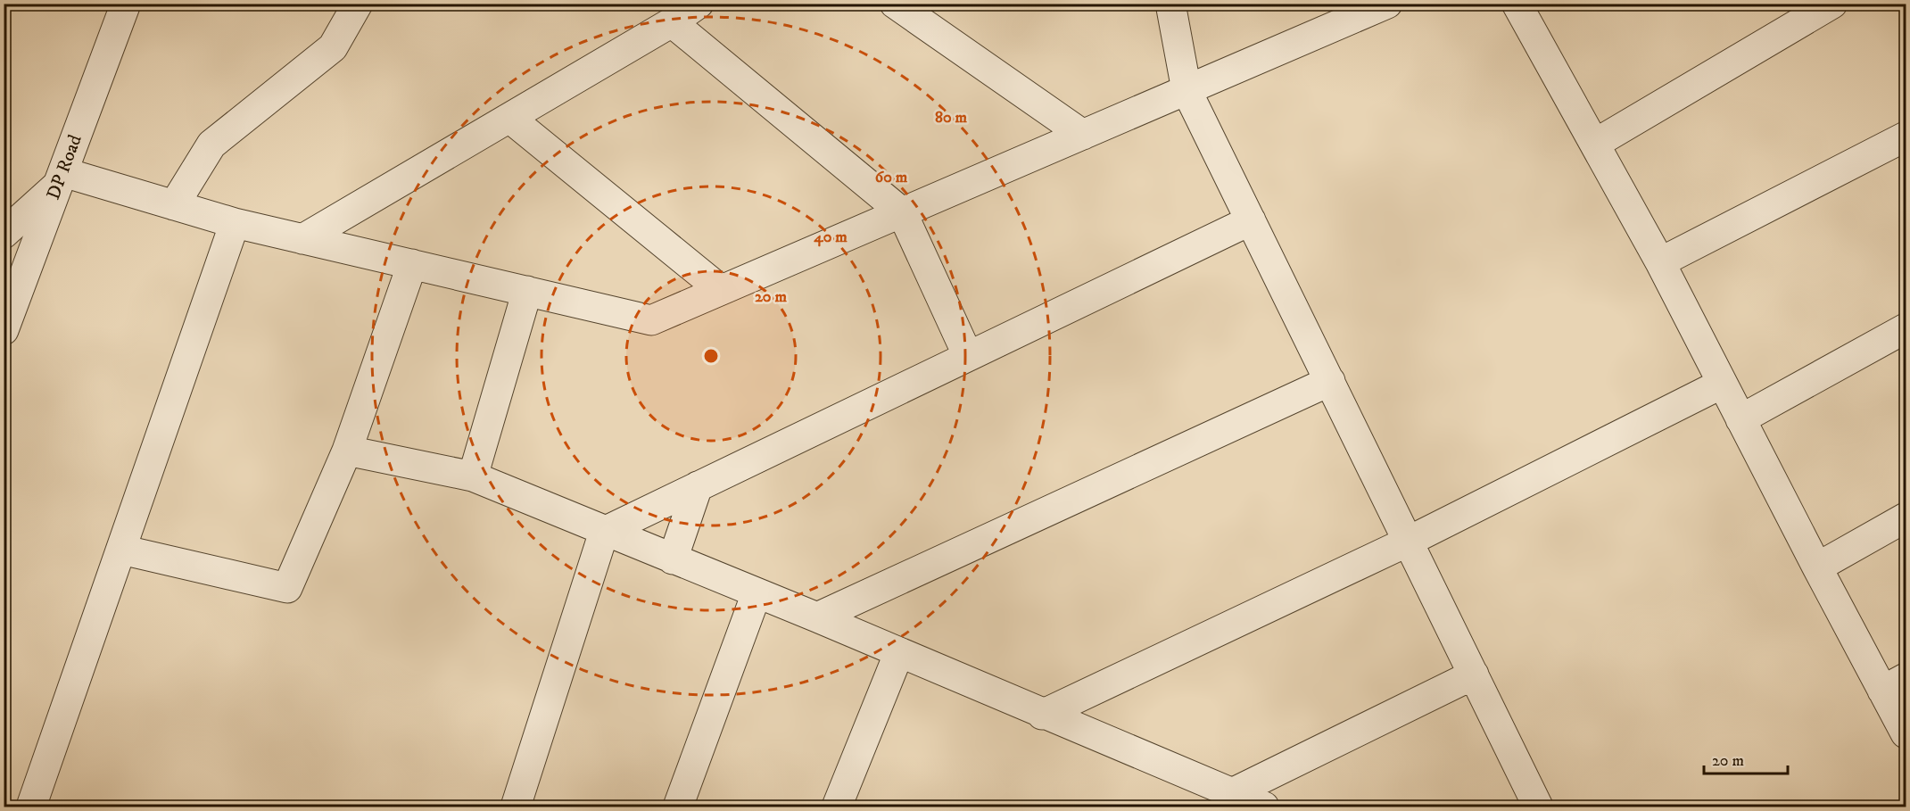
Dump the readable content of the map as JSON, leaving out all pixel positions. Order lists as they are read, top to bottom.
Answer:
{
  "streets": {
    "street": ["DP Road"]
  },
  "scale_bar": "20 m",
  "rings": [
    "80 m",
    "60 m",
    "40 m",
    "20 m"
  ]
}
